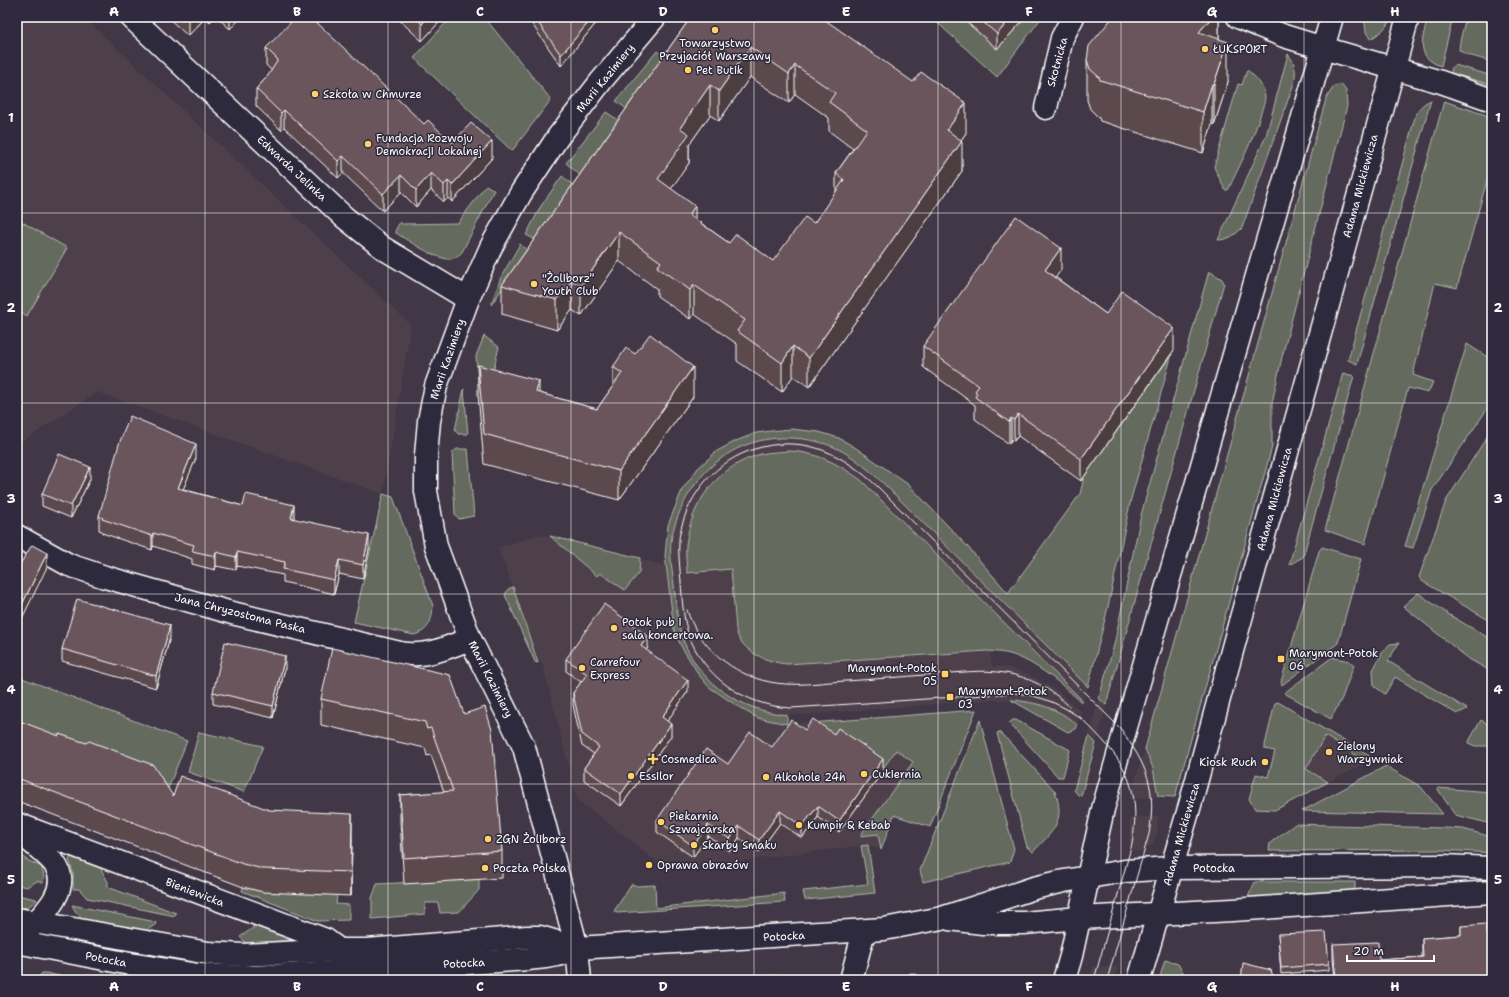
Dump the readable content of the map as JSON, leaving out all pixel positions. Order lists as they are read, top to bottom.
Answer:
{
  "streets": {
    "street": [
      "Skotnicka",
      "Marii Kazimiery",
      "Edwarda Jelinka",
      "Adama Mickiewicza",
      "Jana Chryzostoma Paska",
      "Potocka",
      "Bieniewicka"
    ]
  },
  "crossings": [
    ["Marii Kazimiery", "Edwarda Jelinka"],
    ["Marii Kazimiery", "Jana Chryzostoma Paska"],
    ["Marii Kazimiery", "Potocka"],
    ["Adama Mickiewicza", "Potocka"],
    ["Potocka", "Bieniewicka"]
  ],
  "places": {
    "other": [
      "Towarzystwo Przyjaciół Warszawy",
      "ŁUKSPORT",
      "Pet Butik",
      "Szkoła w Chmurze",
      "Fundacja Rozwoju Demokracji Lokalnej",
      "\"Żoliborz\" Youth Club",
      "Potok pub i sala koncertowa.",
      "Carrefour Express",
      "Zielony Warzywniak",
      "Kiosk Ruch",
      "Cukiernia",
      "Essilor",
      "Alkohole 24h",
      "Piekarnia Szwajcarska",
      "Kumpir & Kebab",
      "ZGN Żoliborz",
      "Skarby Smaku",
      "Oprawa obrazów",
      "Poczta Polska"
    ],
    "transit": ["Marymont-Potok 06", "Marymont-Potok 05", "Marymont-Potok 03"],
    "health": ["Cosmedica"]
  },
  "scale_bar": "20 m",
  "grid": {
    "columns": [
      "A",
      "B",
      "C",
      "D",
      "E",
      "F",
      "G",
      "H"
    ],
    "rows": [
      "1",
      "2",
      "3",
      "4",
      "5"
    ]
  }
}
